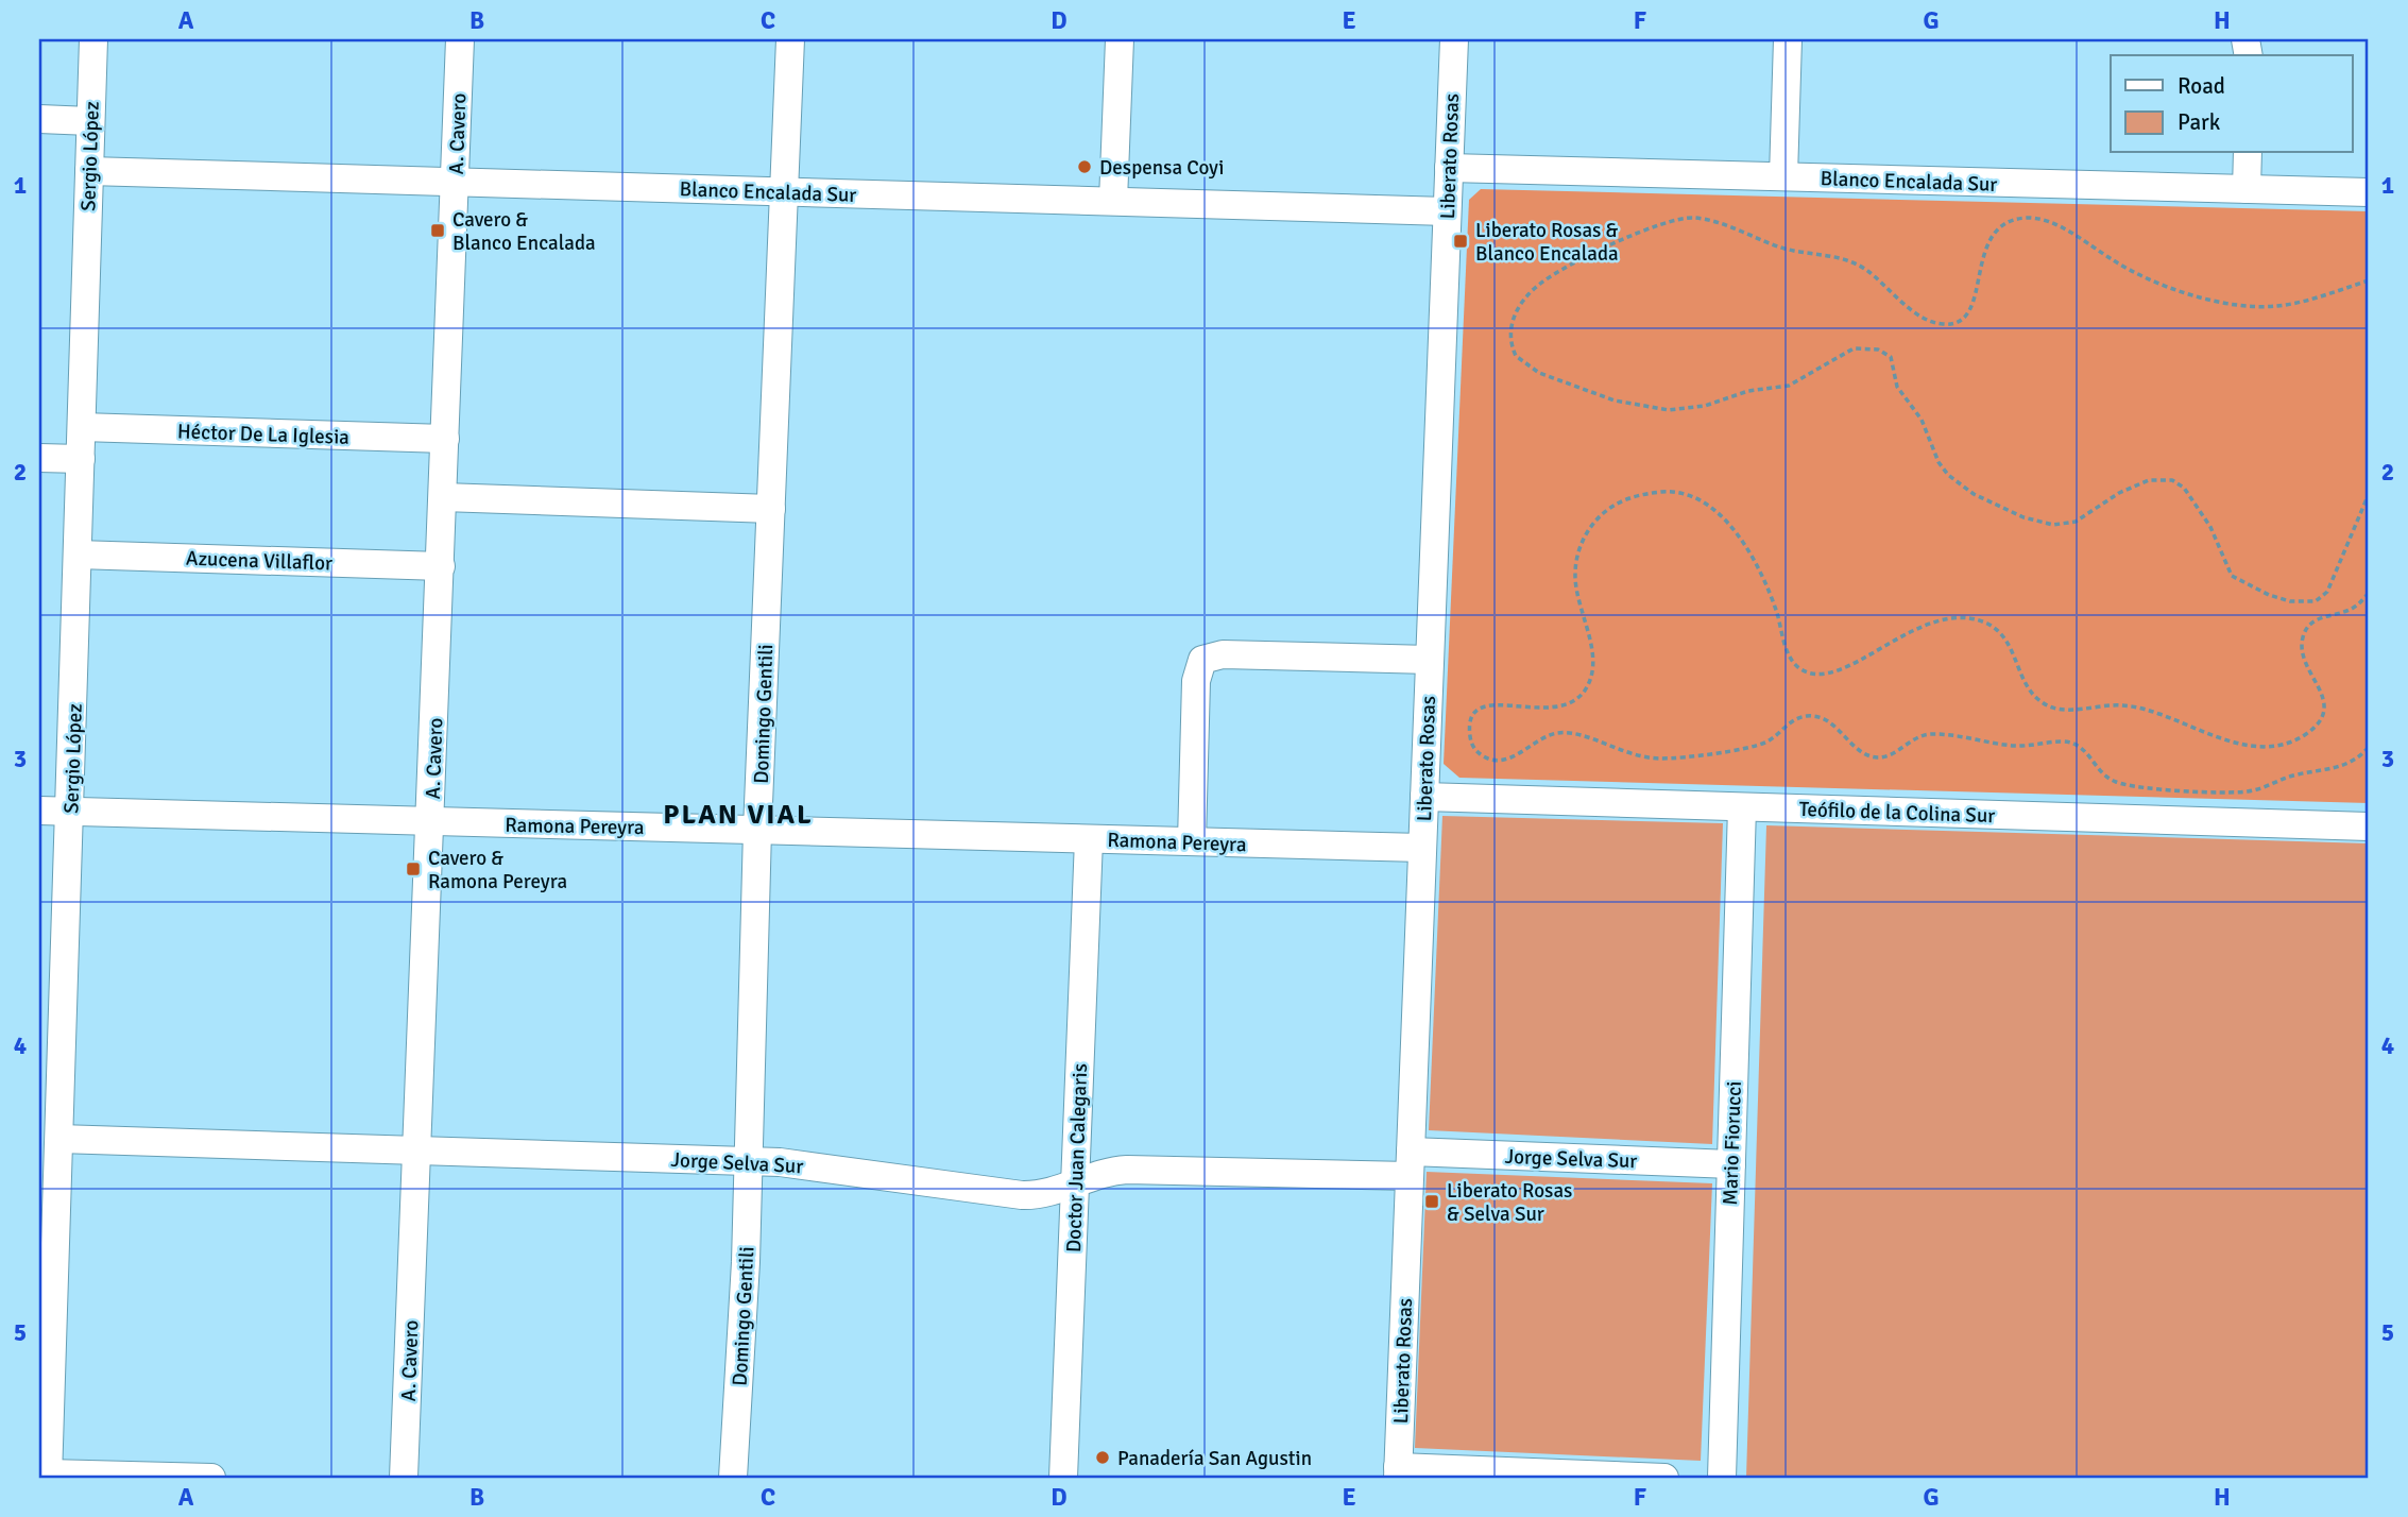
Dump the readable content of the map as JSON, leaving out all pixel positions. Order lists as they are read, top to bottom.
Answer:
{
  "streets": {
    "street": [
      "A. Cavero",
      "Sergio López",
      "Liberato Rosas",
      "Blanco Encalada Sur",
      "Héctor De La Iglesia",
      "Azucena Villaflor",
      "Domingo Gentili",
      "Teófilo de la Colina Sur",
      "Ramona Pereyra",
      "Mario Fiorucci",
      "Doctor Juan Calegaris",
      "Jorge Selva Sur"
    ]
  },
  "crossings": [
    ["A. Cavero", "Blanco Encalada Sur"],
    ["A. Cavero", "Héctor De La Iglesia"],
    ["A. Cavero", "Azucena Villaflor"],
    ["A. Cavero", "Ramona Pereyra"],
    ["A. Cavero", "Jorge Selva Sur"],
    ["Sergio López", "Blanco Encalada Sur"],
    ["Sergio López", "Héctor De La Iglesia"],
    ["Sergio López", "Azucena Villaflor"],
    ["Sergio López", "Ramona Pereyra"],
    ["Sergio López", "Jorge Selva Sur"],
    ["Liberato Rosas", "Blanco Encalada Sur"],
    ["Liberato Rosas", "Teófilo de la Colina Sur"],
    ["Liberato Rosas", "Ramona Pereyra"],
    ["Liberato Rosas", "Jorge Selva Sur"],
    ["Blanco Encalada Sur", "Domingo Gentili"],
    ["Domingo Gentili", "Ramona Pereyra"],
    ["Domingo Gentili", "Jorge Selva Sur"],
    ["Teófilo de la Colina Sur", "Mario Fiorucci"],
    ["Ramona Pereyra", "Doctor Juan Calegaris"],
    ["Mario Fiorucci", "Jorge Selva Sur"],
    ["Doctor Juan Calegaris", "Jorge Selva Sur"]
  ],
  "districts": ["PLAN VIAL"],
  "places": {
    "other": ["Despensa Coyi", "Panadería San Agustin"],
    "transit": [
      "Cavero & Blanco Encalada",
      "Liberato Rosas & Blanco Encalada",
      "Cavero & Ramona Pereyra",
      "Liberato Rosas & Selva Sur"
    ]
  },
  "legend": ["Road", "Park"],
  "grid": {
    "columns": [
      "A",
      "B",
      "C",
      "D",
      "E",
      "F",
      "G",
      "H"
    ],
    "rows": [
      "1",
      "2",
      "3",
      "4",
      "5"
    ]
  }
}
